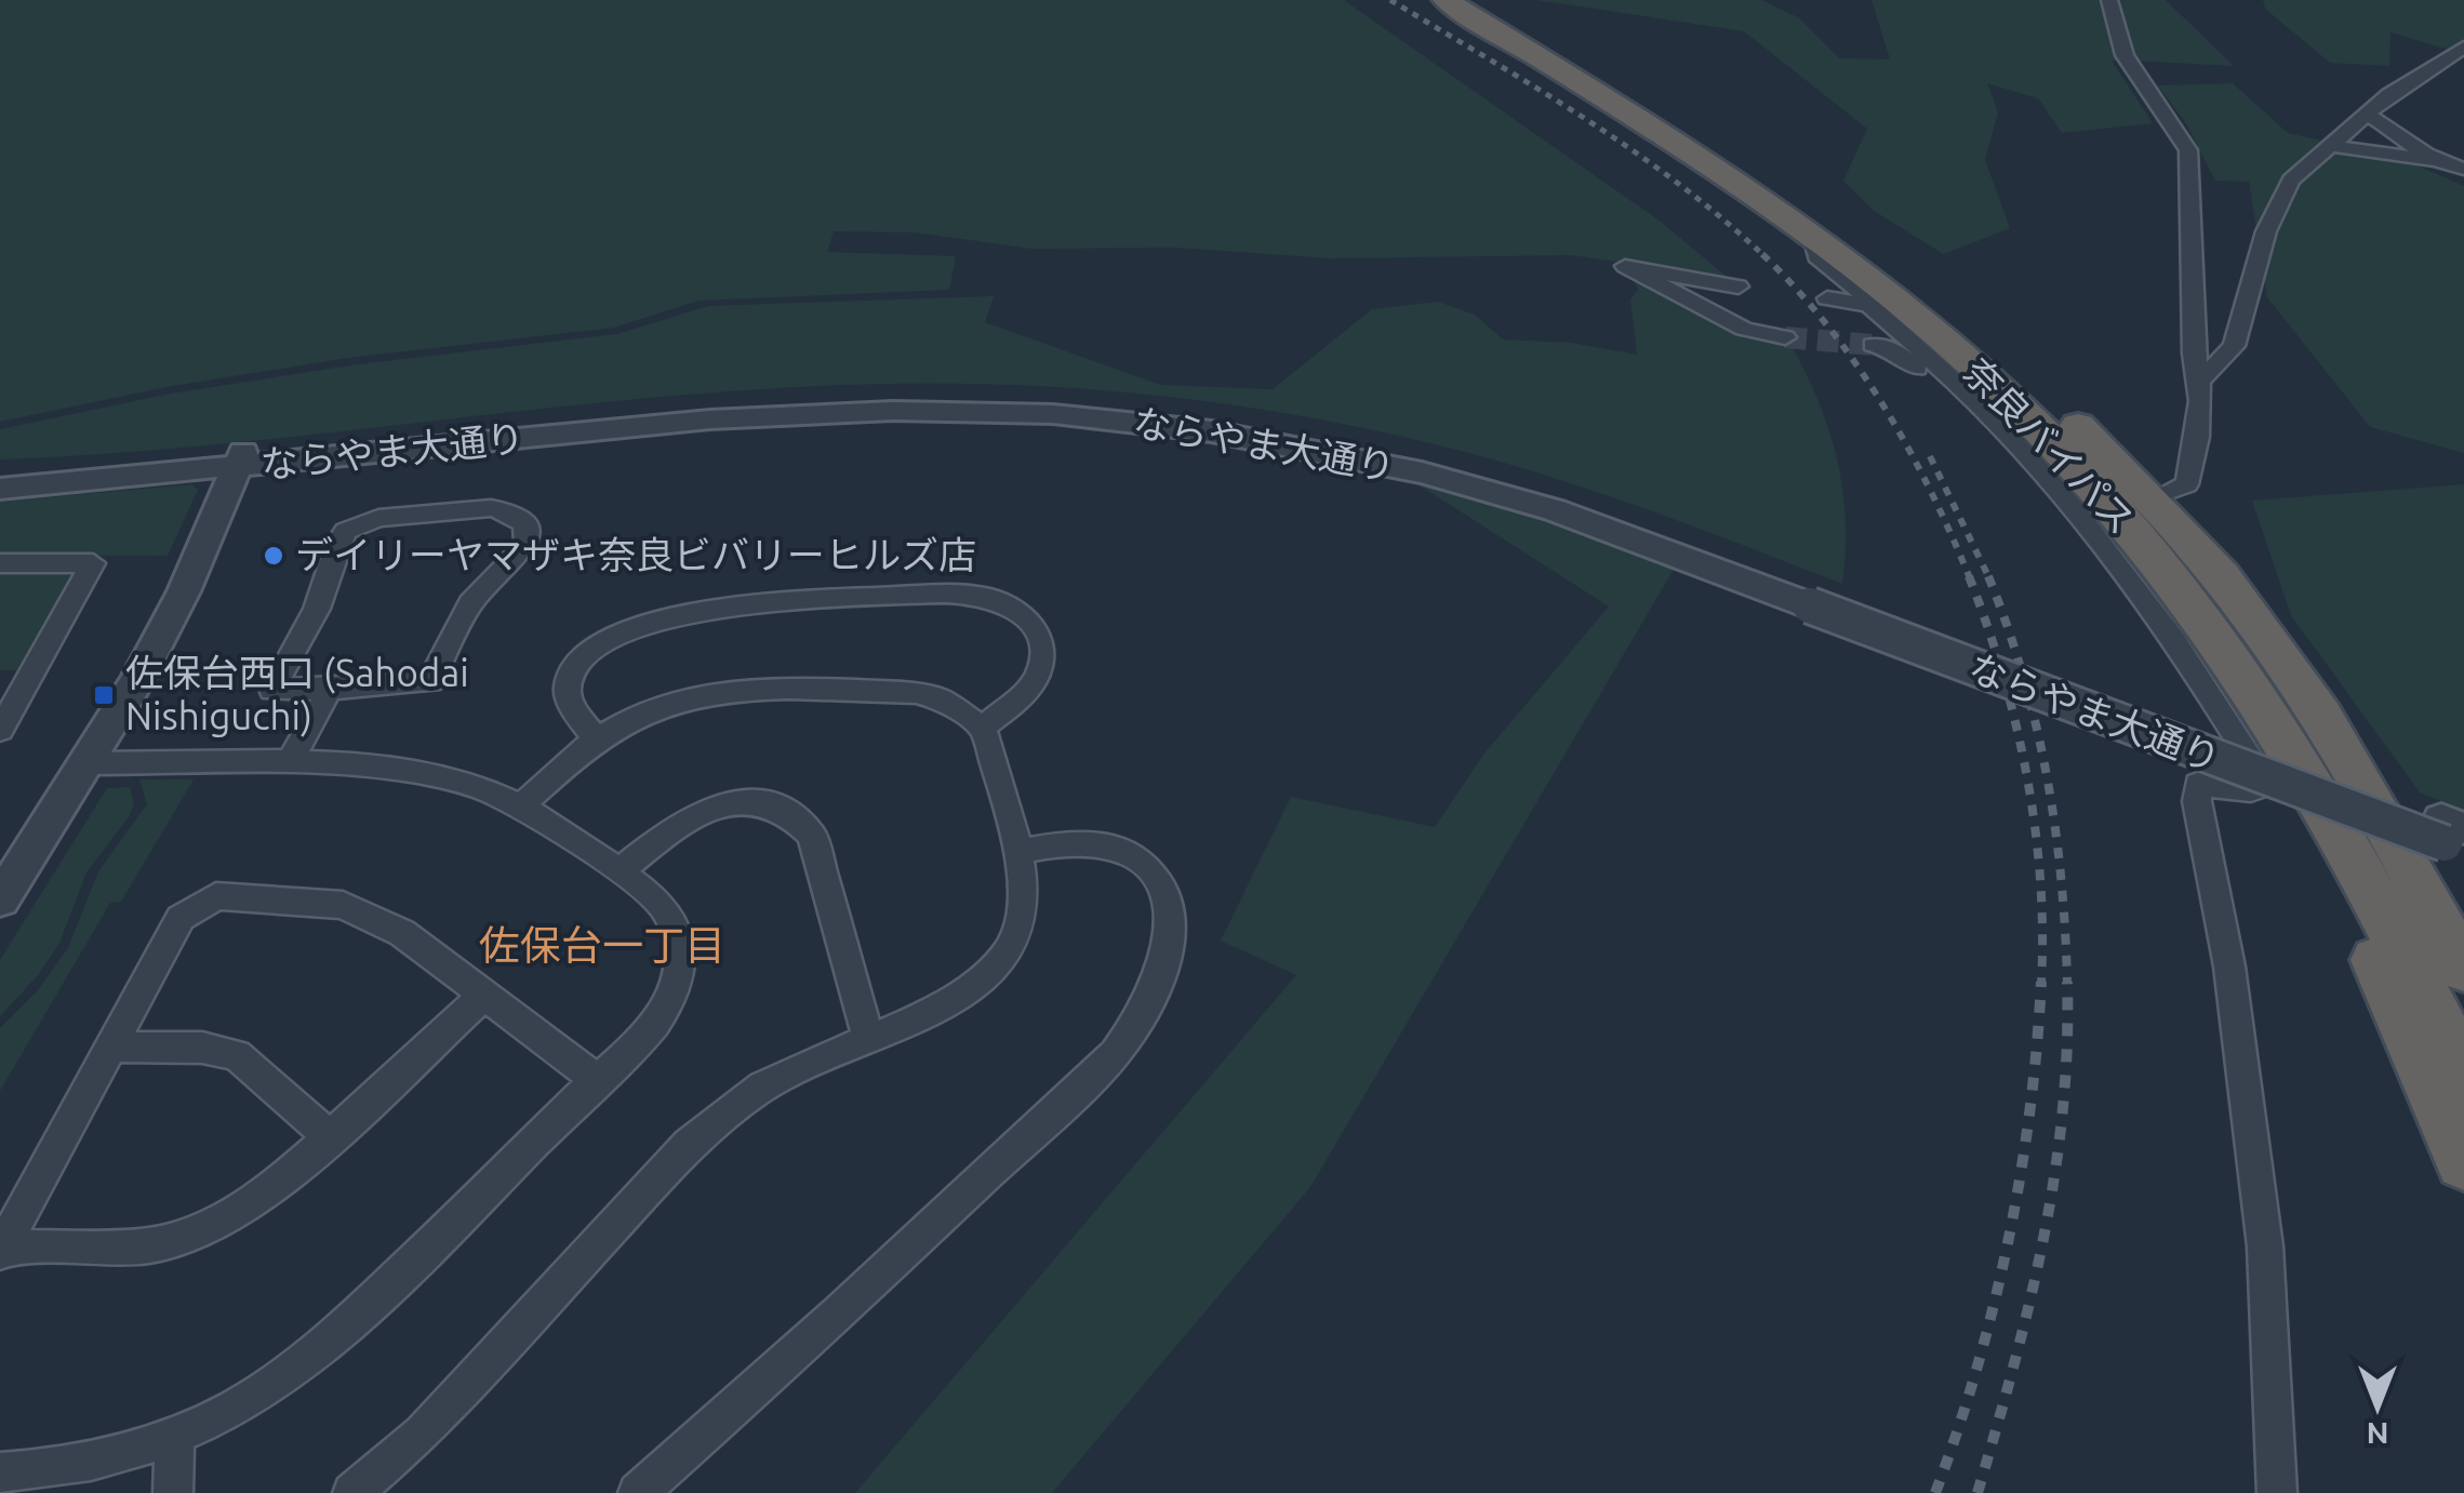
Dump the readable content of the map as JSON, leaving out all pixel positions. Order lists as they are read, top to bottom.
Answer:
{
  "streets": {
    "highway": ["奈良バイパス"],
    "street": ["ならやま大通り"]
  },
  "districts": ["佐保台一丁目"],
  "places": {
    "other": ["デイリーヤマザキ奈良ビバリーヒルズ店"],
    "transit": ["佐保台西口 (Sahodai Nishiguchi)"]
  },
  "north": "bottom"
}
